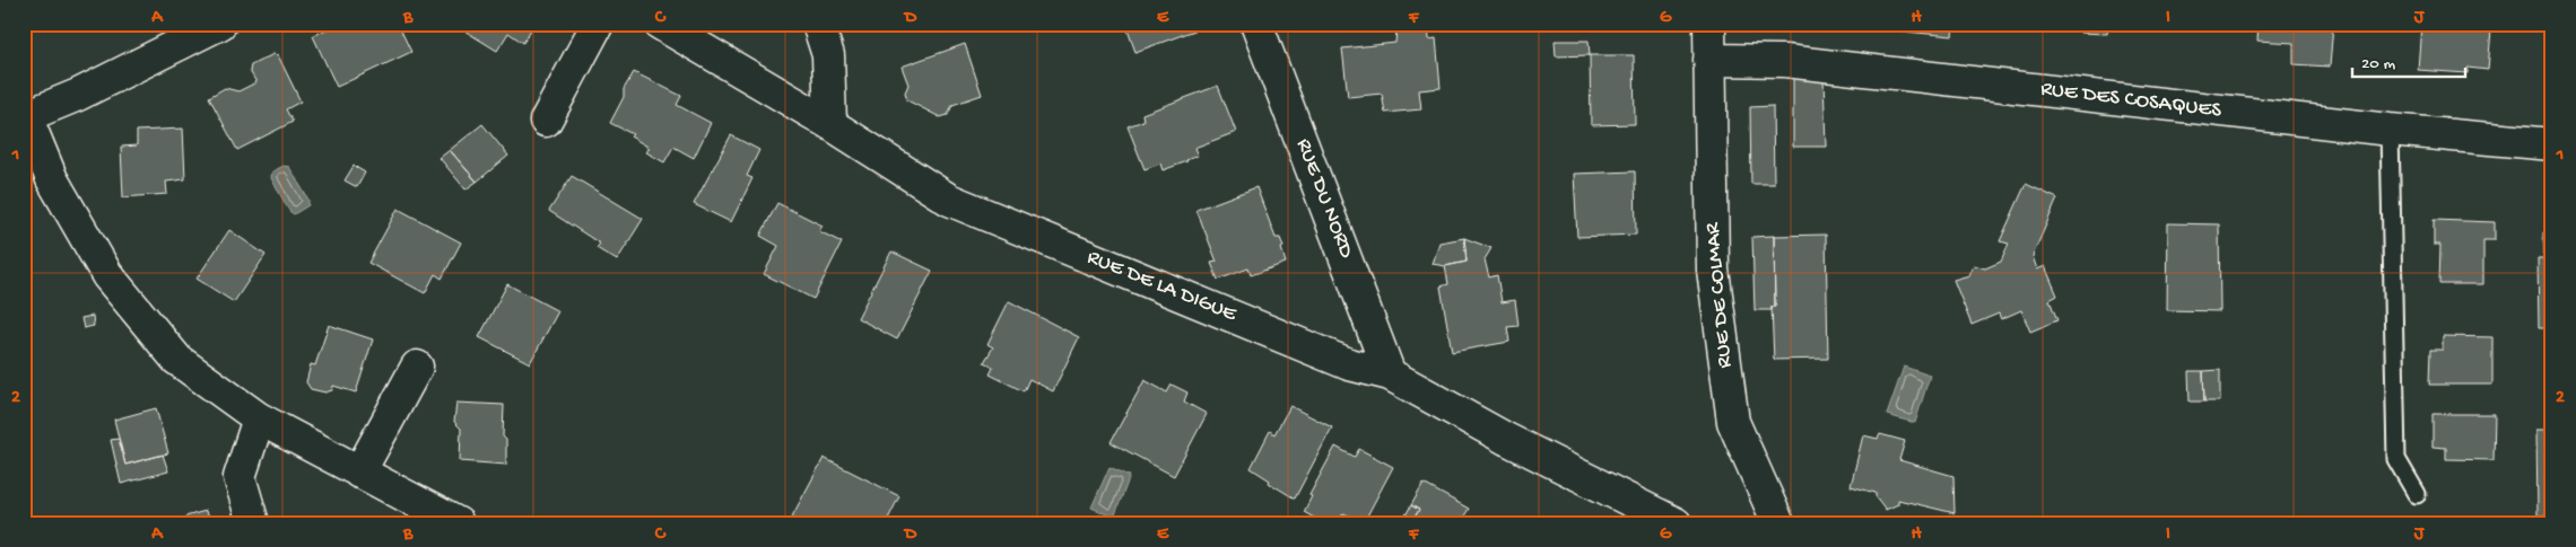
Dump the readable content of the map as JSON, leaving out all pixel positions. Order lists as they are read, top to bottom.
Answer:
{
  "streets": {
    "street": [
      "RUE DES COSAQUES",
      "RUE DU NORD",
      "RUE DE LA DIGUE",
      "RUE DE COLMAR"
    ]
  },
  "crossings": [
    ["RUE DES COSAQUES", "RUE DE COLMAR"],
    ["RUE DU NORD", "RUE DE LA DIGUE"]
  ],
  "scale_bar": "20 m",
  "grid": {
    "columns": [
      "A",
      "B",
      "C",
      "D",
      "E",
      "F",
      "G",
      "H",
      "I",
      "J"
    ],
    "rows": ["1", "2"]
  }
}
